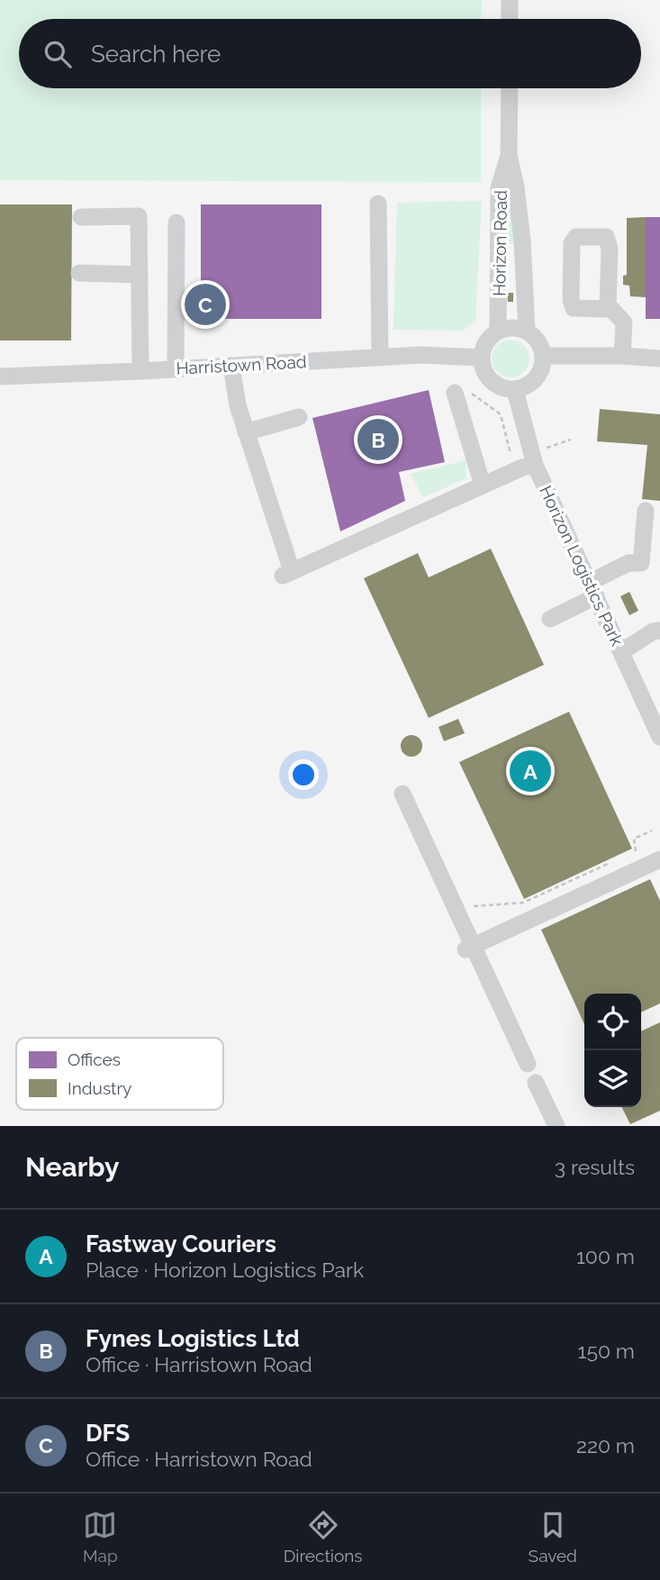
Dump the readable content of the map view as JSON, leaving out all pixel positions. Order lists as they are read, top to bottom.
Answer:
{
  "streets": {
    "street": ["Horizon Road", "Harristown Road", "Horizon Logistics Park"]
  },
  "crossings": [
    ["Horizon Road", "Harristown Road"],
    ["Horizon Road", "Horizon Logistics Park"],
    ["Harristown Road", "Horizon Logistics Park"]
  ],
  "legend": ["Offices", "Industry"],
  "page": {
    "search": "Search here",
    "pins": ["C", "B", "A"],
    "heading": ["Nearby", "3 results"],
    "list": [
      {
        "mark": "A",
        "name": "Fastway Couriers",
        "note": "Place · Horizon Logistics Park",
        "value": "100 m"
      },
      {
        "mark": "B",
        "name": "Fynes Logistics Ltd",
        "note": "Office · Harristown Road",
        "value": "150 m"
      },
      {
        "mark": "C",
        "name": "DFS",
        "note": "Office · Harristown Road",
        "value": "220 m"
      }
    ],
    "nav": ["Map", "Directions", "Saved"]
  }
}
